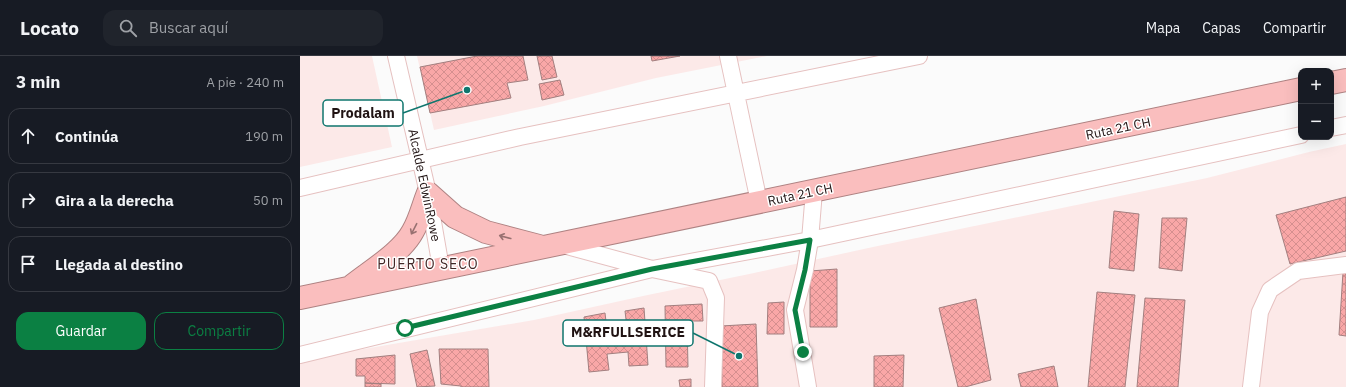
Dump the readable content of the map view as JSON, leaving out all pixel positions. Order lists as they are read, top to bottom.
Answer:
{
  "streets": {
    "highway": ["Ruta 21 CH"],
    "street": ["Alcalde EdwinRowe"]
  },
  "crossings": [
    ["Ruta 21 CH", "Alcalde EdwinRowe"]
  ],
  "districts": ["PUERTO SECO"],
  "places": ["Prodalam", "M&RFULLSERICE"],
  "page": {
    "header": "Locato",
    "search": "Buscar aquí",
    "nav": ["Mapa", "Capas", "Compartir"],
    "heading": ["3 min", "A pie · 240 m"],
    "map_buttons": ["+", "−"],
    "list": [
      ["Continúa", "190 m"],
      ["Gira a la derecha", "50 m"],
      "Llegada al destino"
    ],
    "buttons": ["Guardar", "Compartir"]
  }
}
